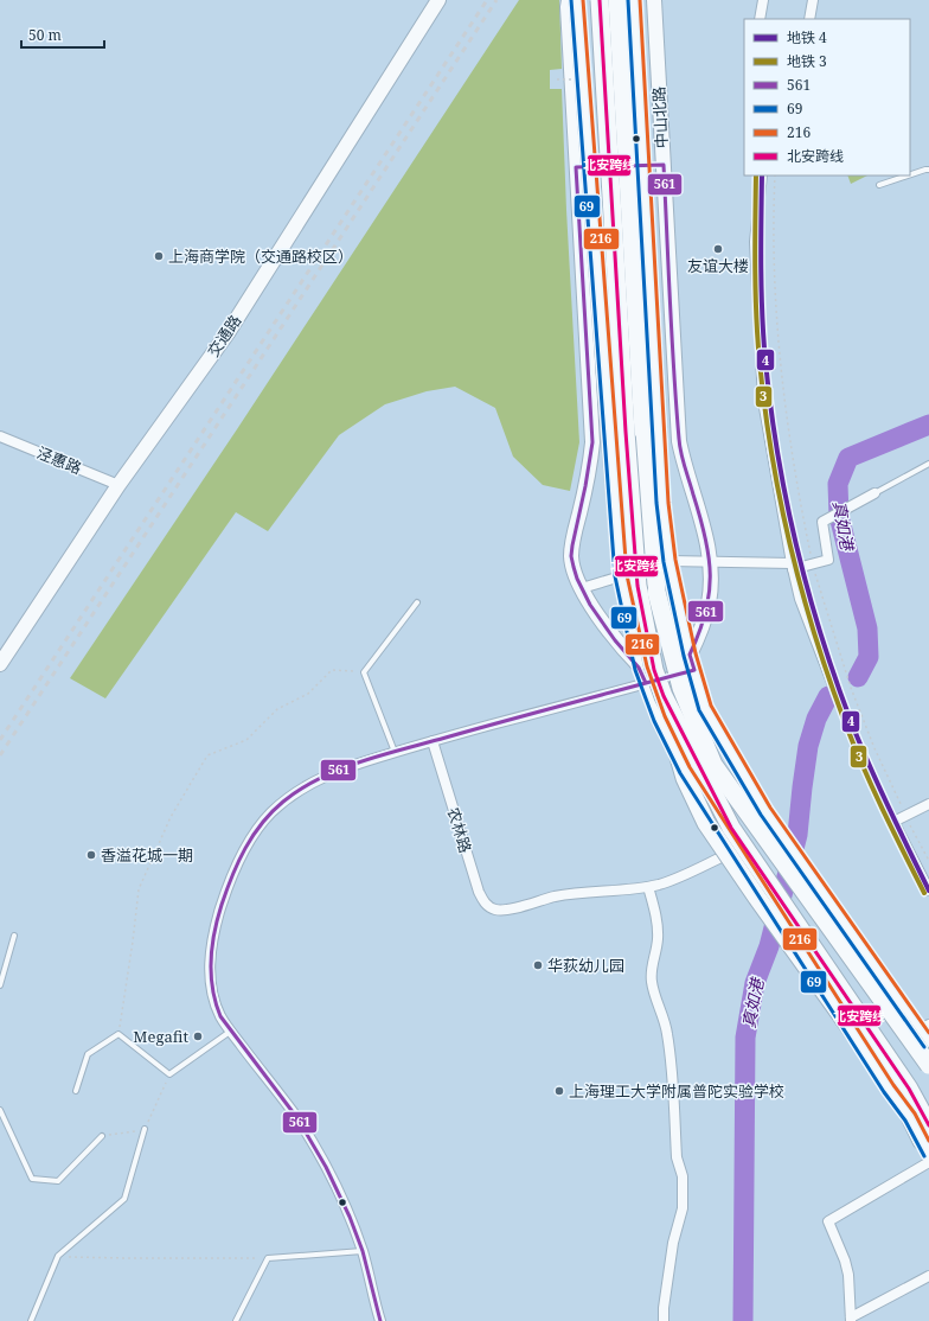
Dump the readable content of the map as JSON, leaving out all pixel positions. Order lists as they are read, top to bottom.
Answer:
{
  "streets": {
    "main road": ["中山北路", "交通路"],
    "street": ["泾惠路", "农林路"]
  },
  "crossings": [
    ["交通路", "泾惠路"]
  ],
  "water": ["真如港"],
  "places": [
    "友谊大楼",
    "上海商学院（交通路校区）",
    "香溢花城一期",
    "华荻幼儿园",
    "Megafit",
    "上海理工大学附属普陀实验学校"
  ],
  "lines": [
    "transit line 69",
    "transit line 216",
    "transit line 北安跨线",
    "transit line 561",
    "metro line 4",
    "metro line 3"
  ],
  "legend": [
    "地铁 4",
    "地铁 3",
    "561",
    "69",
    "216",
    "北安跨线"
  ],
  "scale_bar": "50 m"
}
